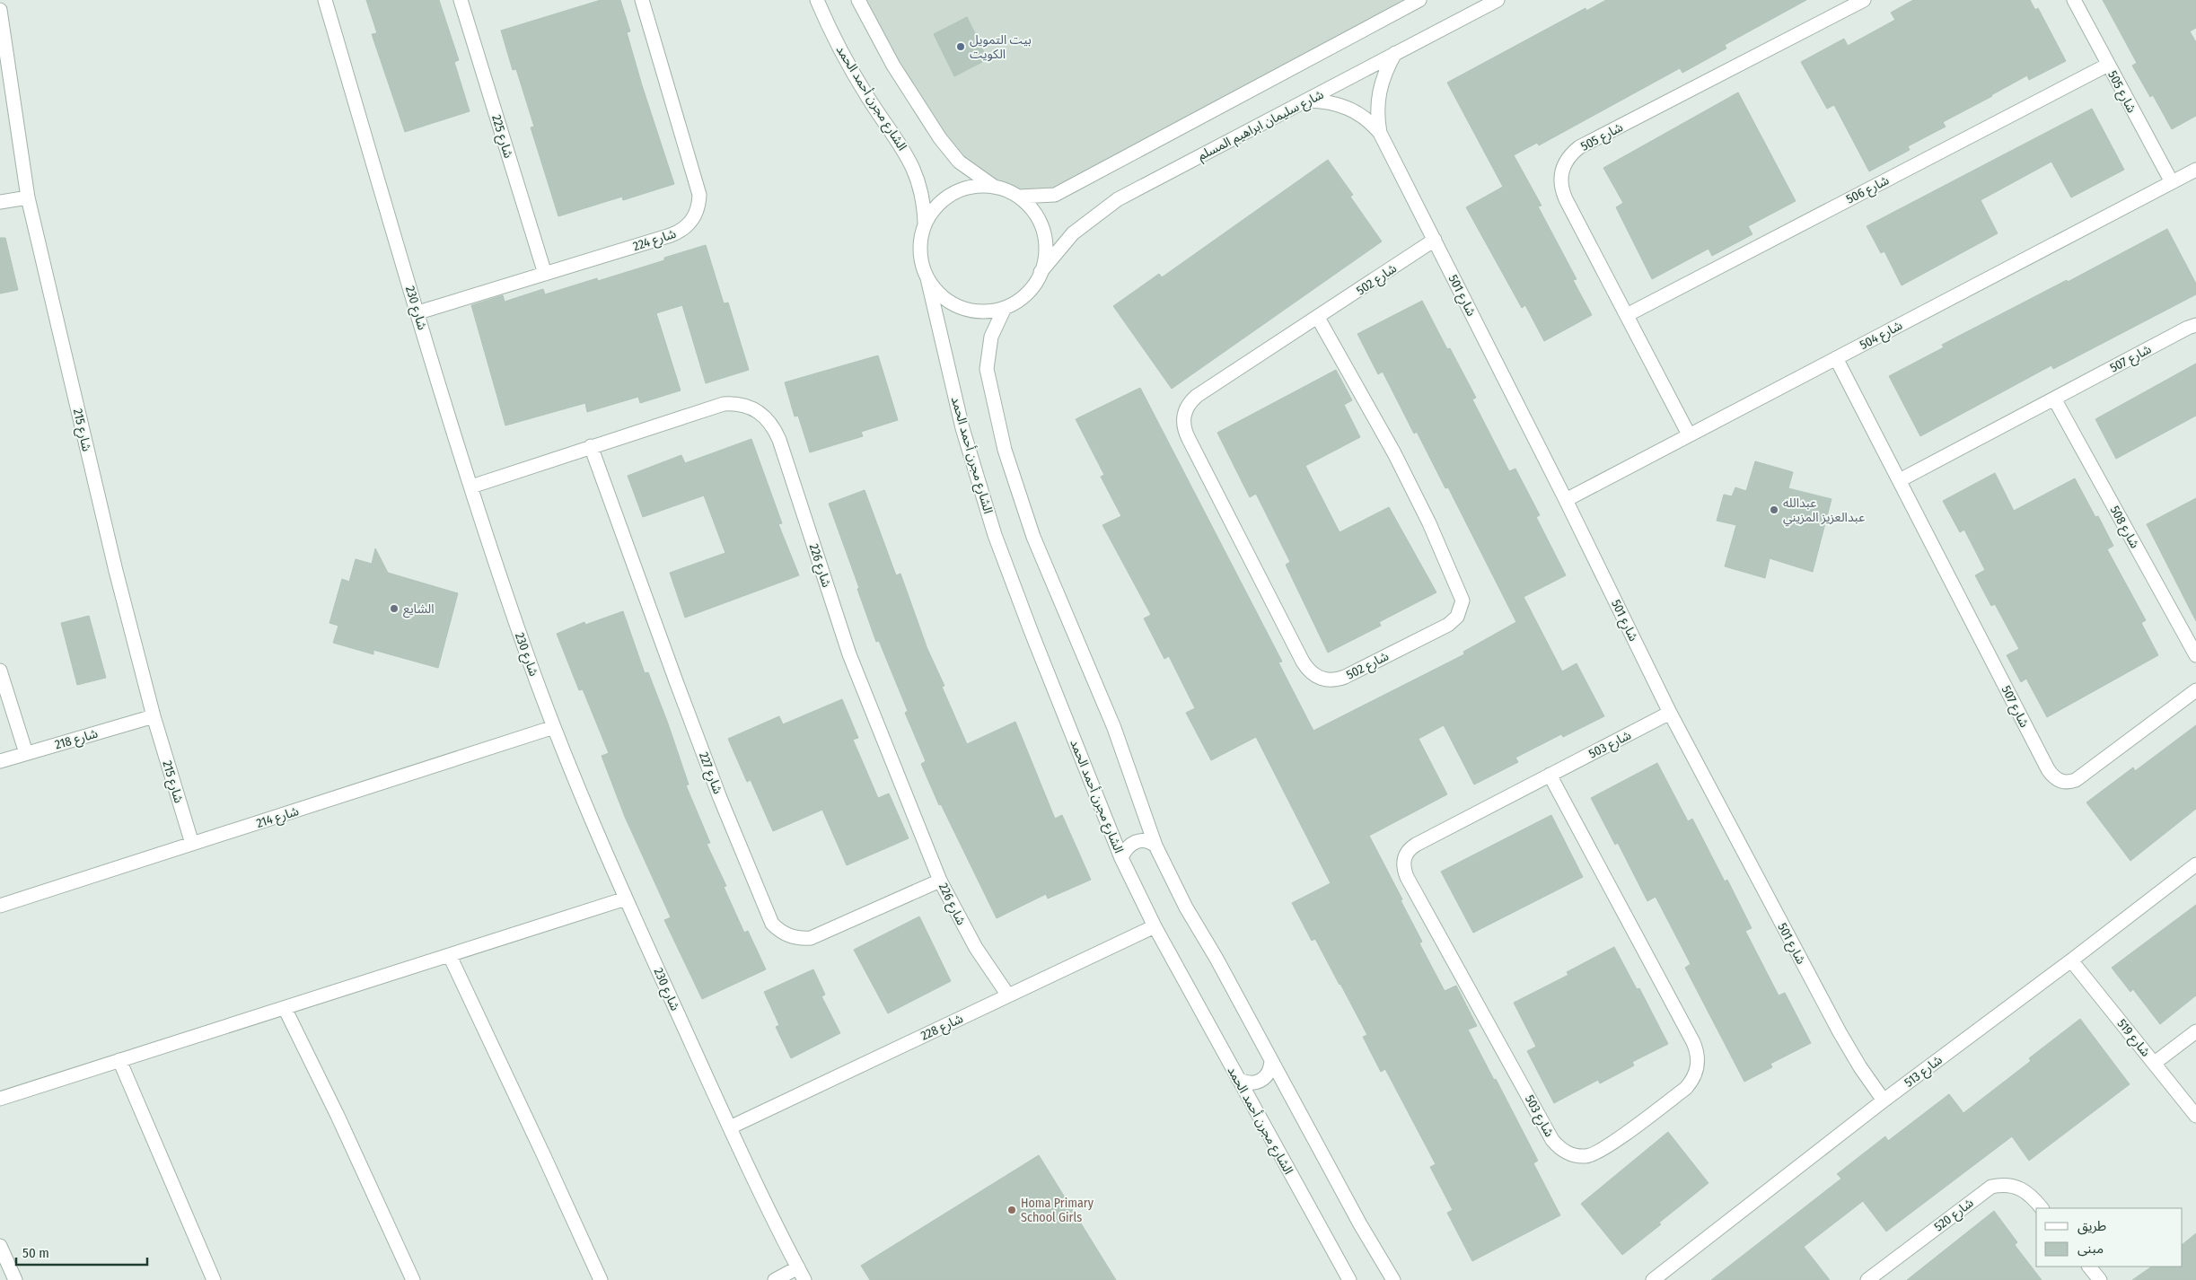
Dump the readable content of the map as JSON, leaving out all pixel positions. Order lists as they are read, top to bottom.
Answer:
{
  "streets": {
    "street": [
      "شارع 505",
      "الشارع مجرن أحمد الحمد",
      "شارع سليمان ابراهيم المسلم",
      "شارع 225",
      "شارع 506",
      "شارع 224",
      "شارع 502",
      "شارع 501",
      "شارع 230",
      "شارع 504",
      "شارع 507",
      "شارع 215",
      "شارع 508",
      "شارع 226",
      "شارع 218",
      "شارع 503",
      "شارع 227",
      "شارع 214",
      "شارع 228",
      "شارع 519",
      "شارع 513",
      "شارع 520"
    ]
  },
  "crossings": [
    ["شارع 505", "شارع 506"],
    ["شارع 505", "شارع 504"],
    ["الشارع مجرن أحمد الحمد", "شارع سليمان ابراهيم المسلم"],
    ["الشارع مجرن أحمد الحمد", "شارع 228"],
    ["شارع سليمان ابراهيم المسلم", "شارع 501"],
    ["شارع 225", "شارع 224"],
    ["شارع 224", "شارع 230"],
    ["شارع 502", "شارع 501"],
    ["شارع 501", "شارع 504"],
    ["شارع 501", "شارع 503"],
    ["شارع 501", "شارع 513"],
    ["شارع 230", "شارع 226"],
    ["شارع 230", "شارع 214"],
    ["شارع 230", "شارع 228"],
    ["شارع 504", "شارع 507"],
    ["شارع 507", "شارع 508"],
    ["شارع 215", "شارع 218"],
    ["شارع 215", "شارع 214"],
    ["شارع 226", "شارع 227"],
    ["شارع 226", "شارع 228"],
    ["شارع 519", "شارع 513"]
  ],
  "places": [
    "بيت التمويل الكويت",
    "عبدالله عبدالعزيز المزيني",
    "الشايع",
    "Homa Primary School Girls"
  ],
  "legend": ["طريق", "مبنى"],
  "scale_bar": "50 m"
}
